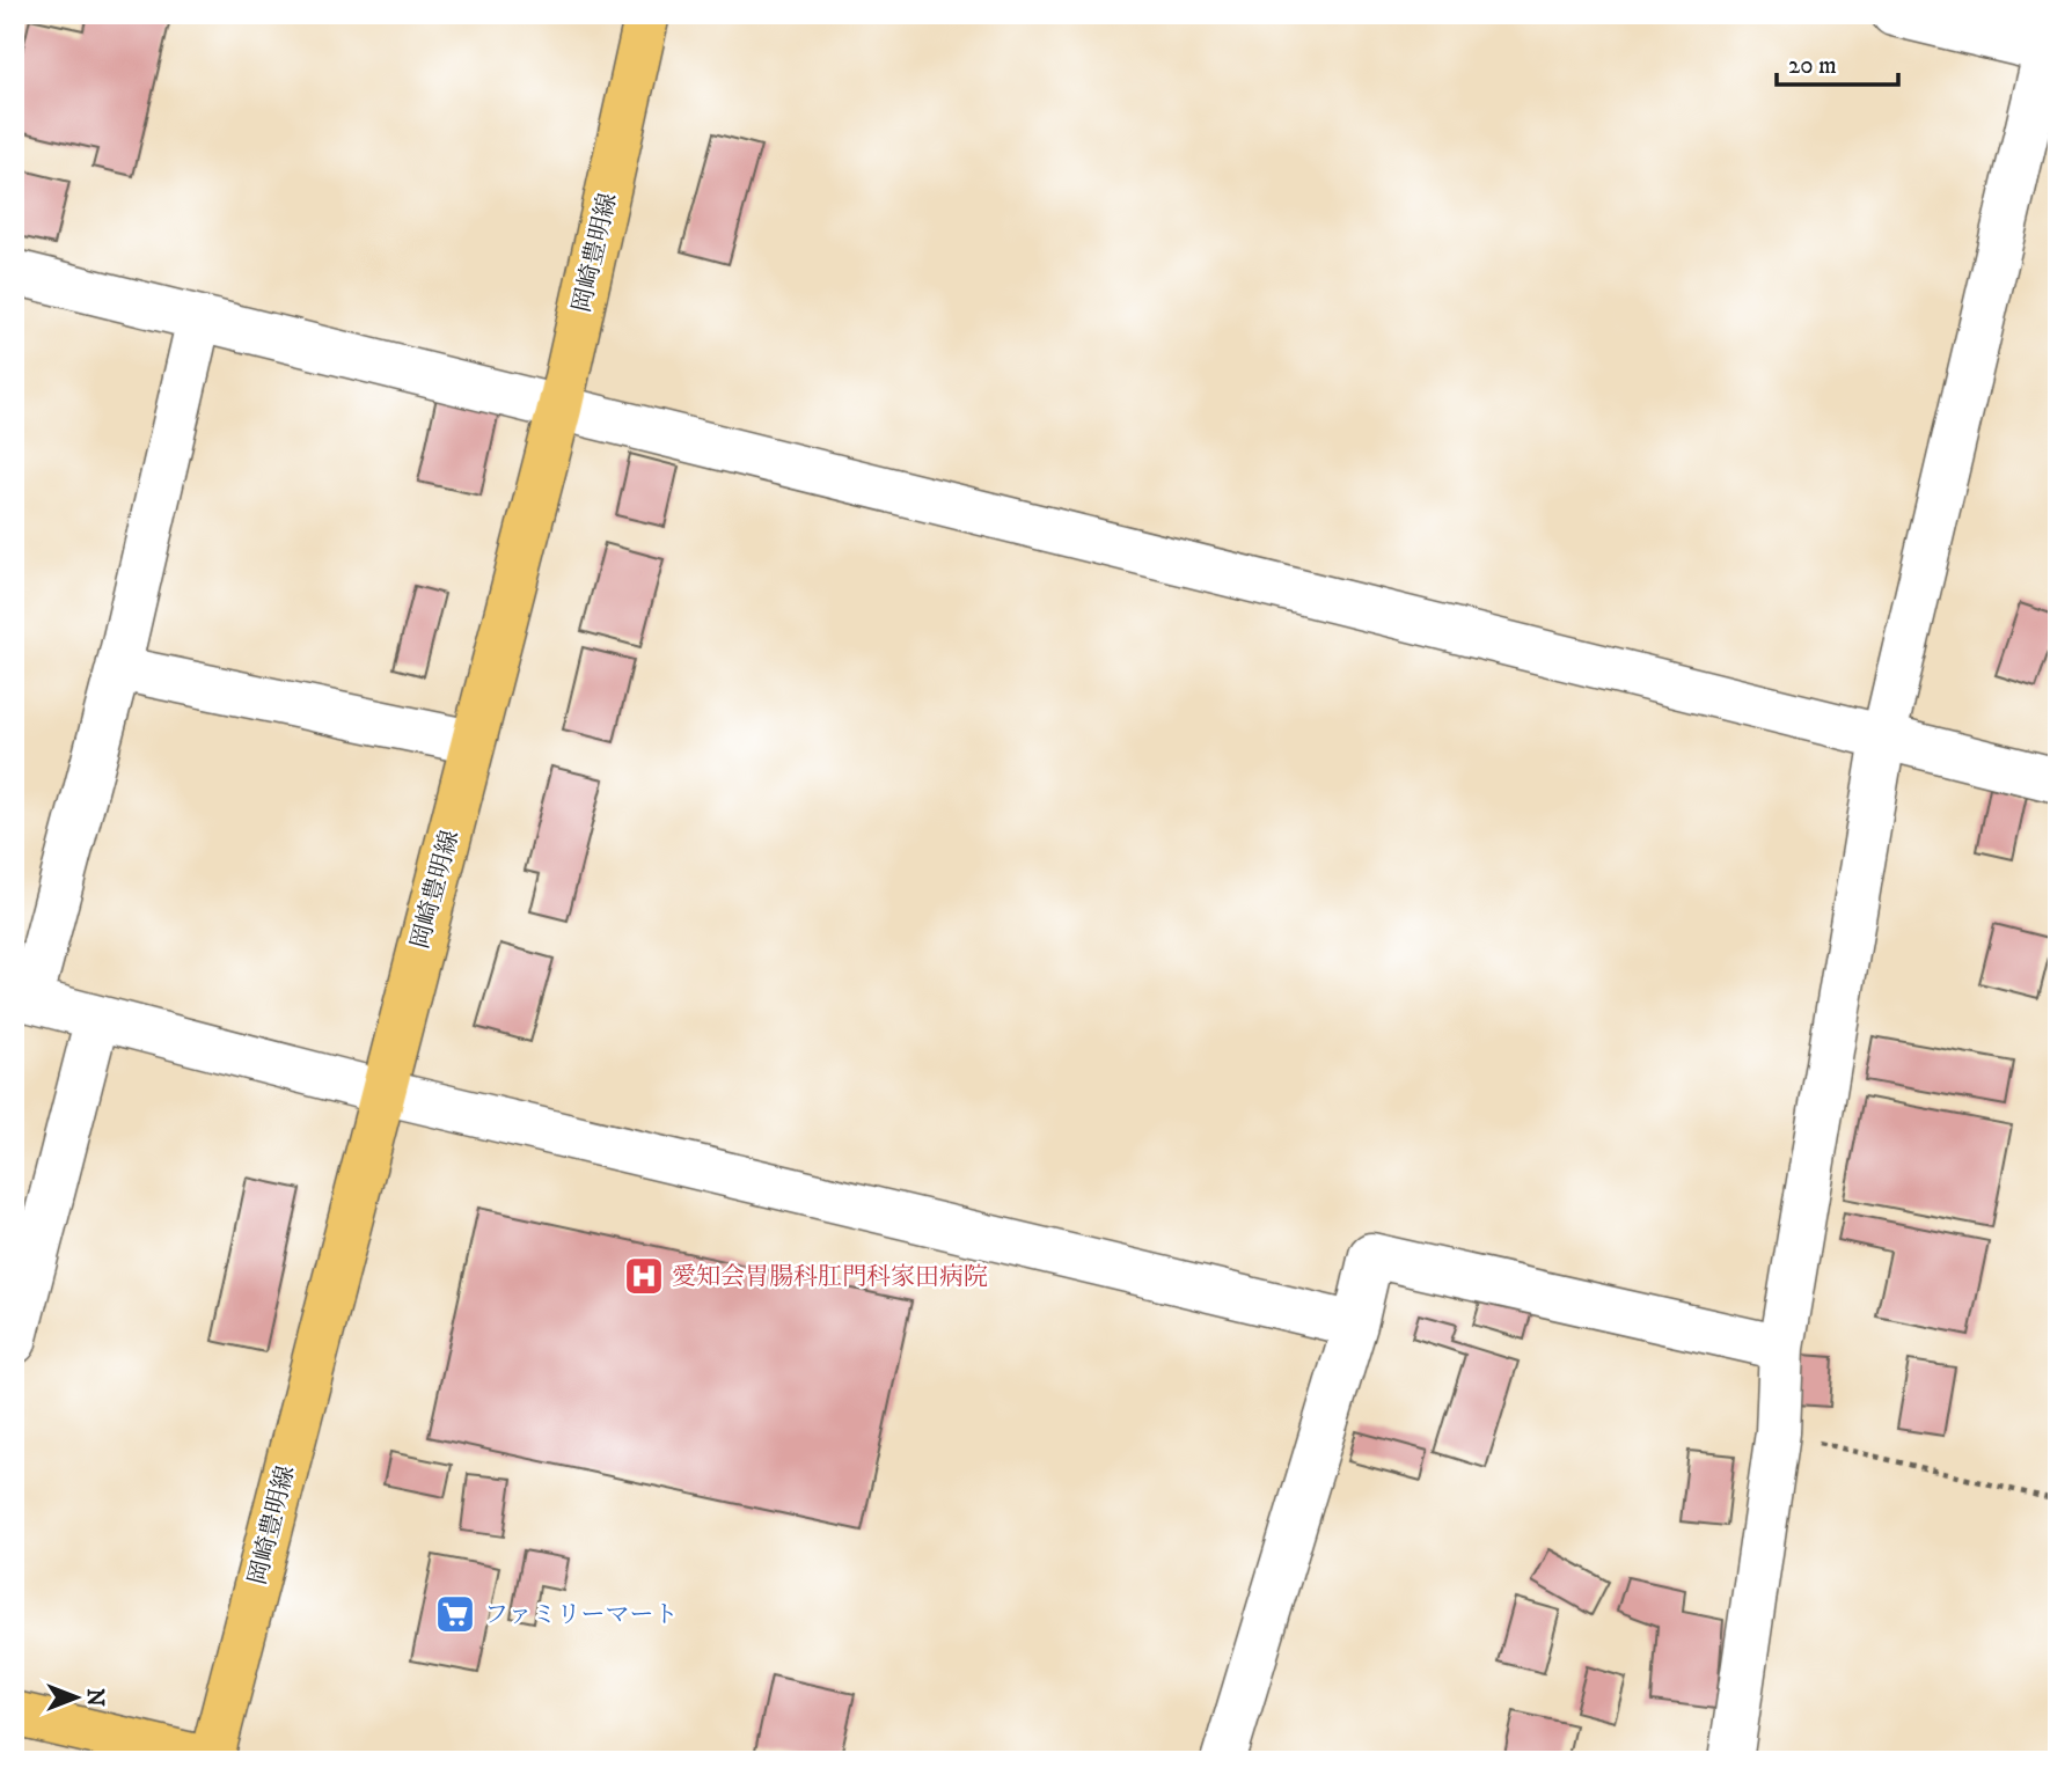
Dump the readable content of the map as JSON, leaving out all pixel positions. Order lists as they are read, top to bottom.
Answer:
{
  "streets": {
    "main road": ["岡崎豊明線"]
  },
  "places": {
    "hospital": ["愛知会胃腸科肛門科家田病院"],
    "supermarket": ["ファミリーマート"]
  },
  "scale_bar": "20 m",
  "north": "right"
}
